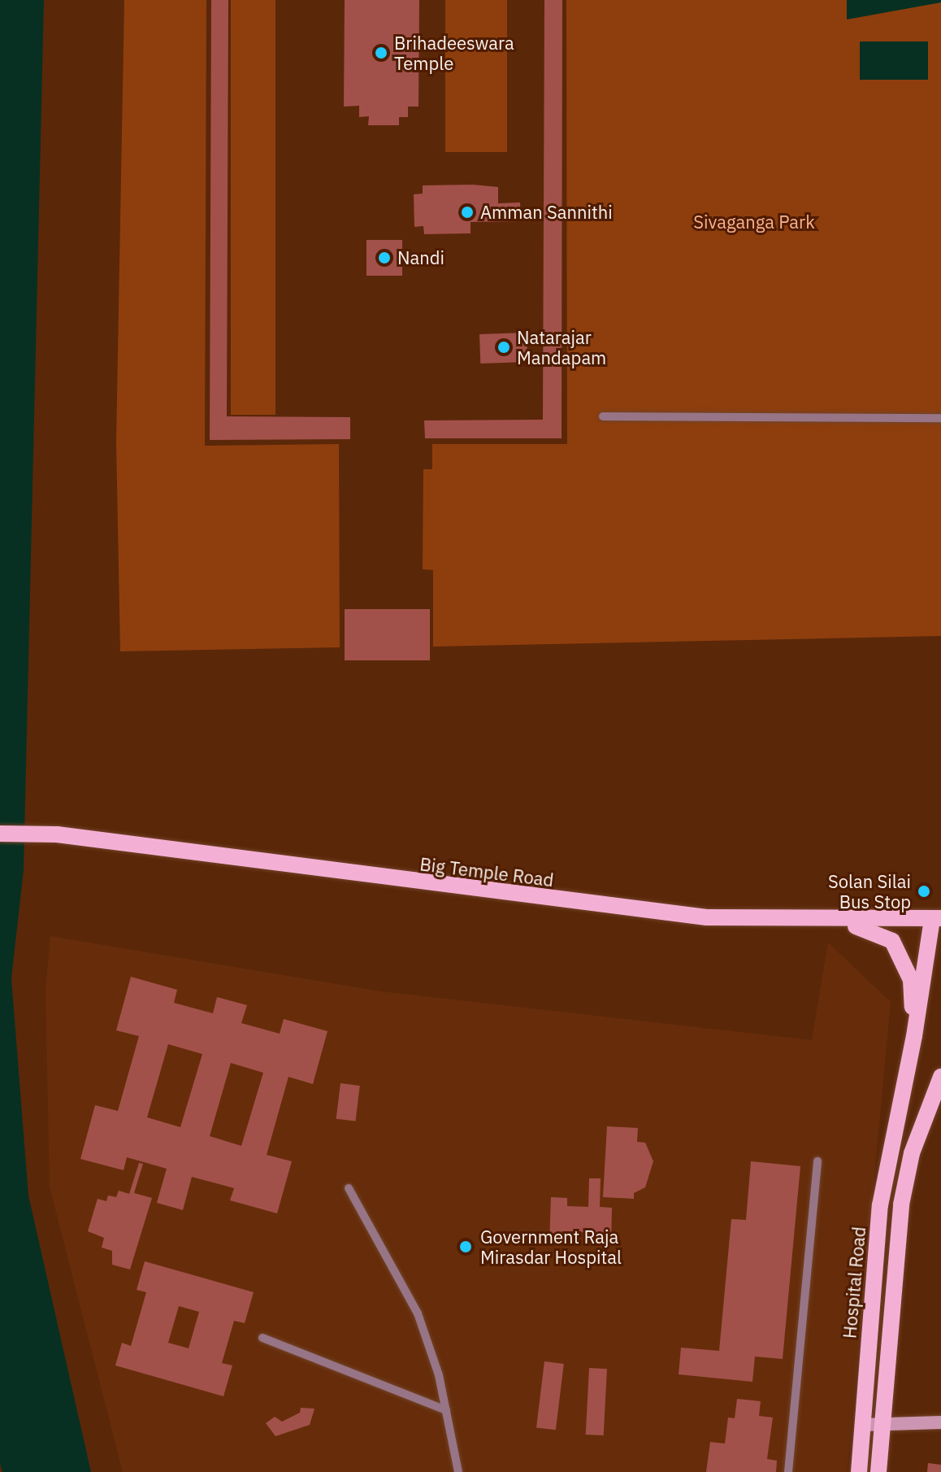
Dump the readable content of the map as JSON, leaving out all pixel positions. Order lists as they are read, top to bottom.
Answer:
{
  "streets": {
    "main road": ["Big Temple Road", "Hospital Road"]
  },
  "parks": ["Sivaganga Park"],
  "places": [
    "Brihadeeswara Temple",
    "Amman Sannithi",
    "Nandi",
    "Natarajar Mandapam",
    "Solan Silai Bus Stop",
    "Government Raja Mirasdar Hospital"
  ]
}
